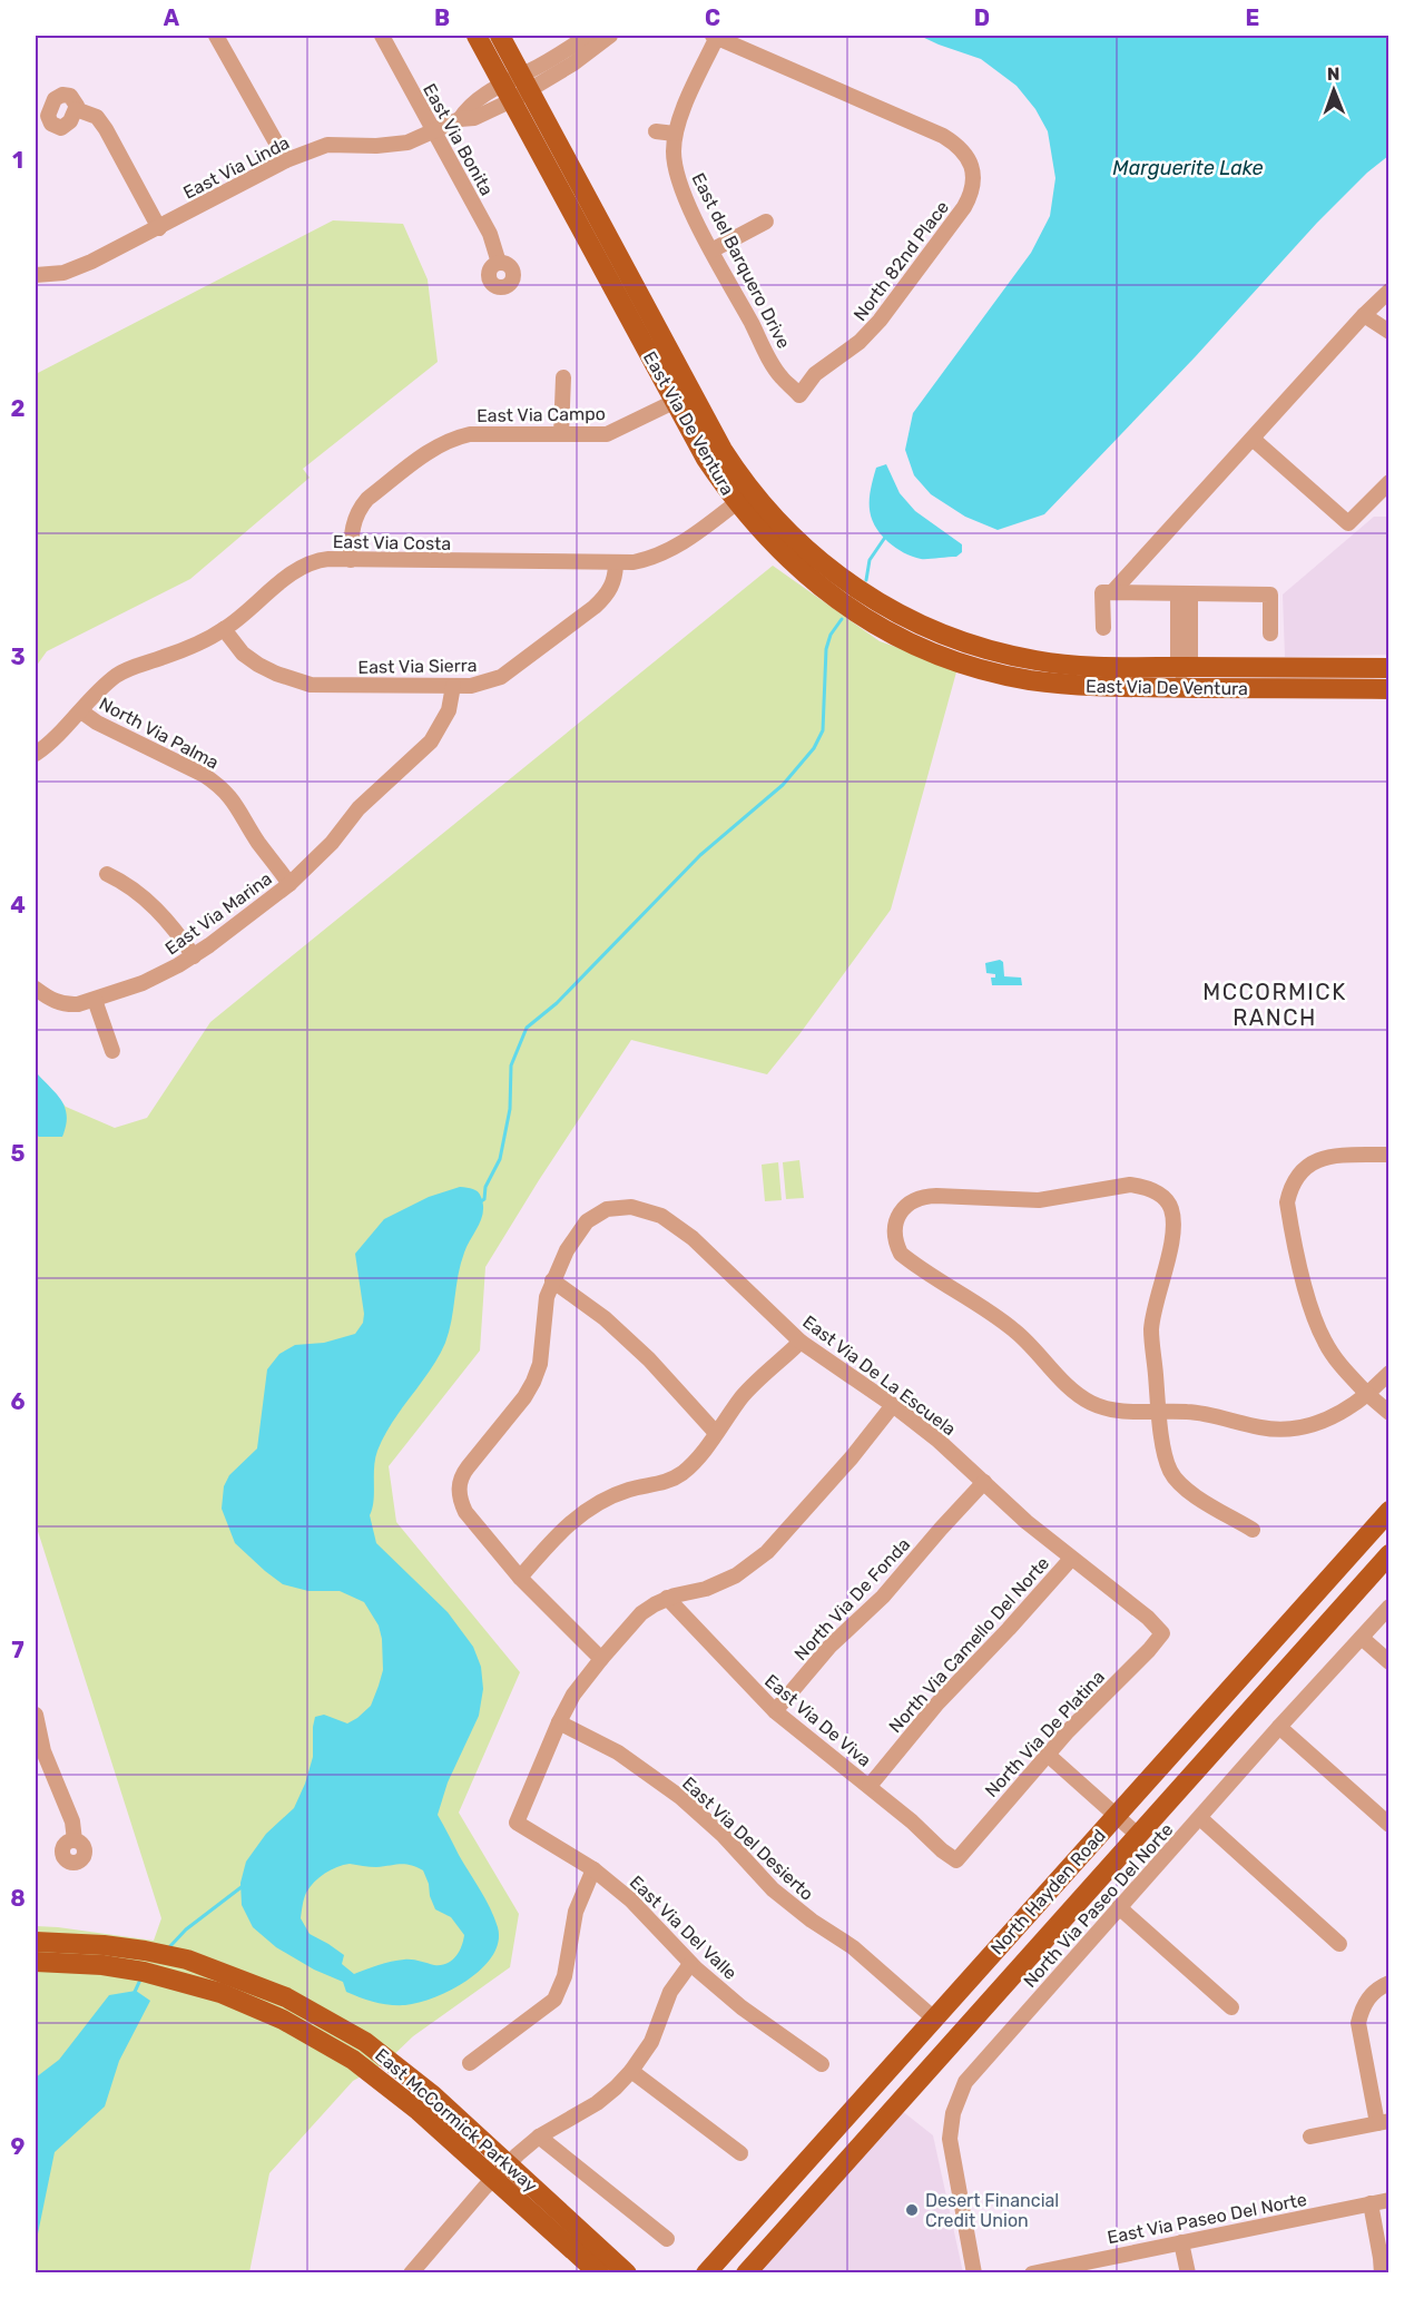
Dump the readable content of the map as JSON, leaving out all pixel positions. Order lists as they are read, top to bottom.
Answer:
{
  "streets": {
    "main road": ["East Via De Ventura", "North Hayden Road", "East McCormick Parkway"],
    "street": [
      "East Via Bonita",
      "East Via Linda",
      "East del Barquero Drive",
      "North 82nd Place",
      "East Via Campo",
      "East Via Costa",
      "East Via Sierra",
      "North Via Palma",
      "East Via Marina",
      "East Via De La Escuela",
      "North Via De Fonda",
      "North Via Camello Del Norte",
      "East Via De Viva",
      "North Via De Platina",
      "East Via Del Desierto",
      "North Via Paseo Del Norte",
      "East Via Del Valle",
      "East Via Paseo Del Norte"
    ]
  },
  "crossings": [
    ["East Via Bonita", "East Via Linda"],
    ["East Via Linda", "East Via De Ventura"],
    ["East del Barquero Drive", "North 82nd Place"],
    ["East Via Campo", "East Via De Ventura"],
    ["East Via Campo", "East Via Costa"],
    ["East Via De Ventura", "East Via Costa"],
    ["East Via Costa", "East Via Sierra"],
    ["East Via Costa", "North Via Palma"],
    ["East Via Sierra", "East Via Marina"],
    ["North Via Palma", "East Via Marina"],
    ["East Via De La Escuela", "North Via De Fonda"],
    ["East Via De La Escuela", "North Via Camello Del Norte"],
    ["East Via De La Escuela", "North Via De Platina"],
    ["North Via De Fonda", "East Via De Viva"],
    ["North Via Camello Del Norte", "East Via De Viva"],
    ["East Via De Viva", "North Via De Platina"],
    ["East Via Del Desierto", "North Hayden Road"],
    ["East Via Del Desierto", "East Via Del Valle"]
  ],
  "districts": ["MCCORMICK RANCH"],
  "water": ["Marguerite Lake"],
  "places": ["Desert Financial Credit Union"],
  "north": "top",
  "grid": {
    "columns": [
      "A",
      "B",
      "C",
      "D",
      "E"
    ],
    "rows": [
      "1",
      "2",
      "3",
      "4",
      "5",
      "6",
      "7",
      "8",
      "9"
    ]
  }
}
